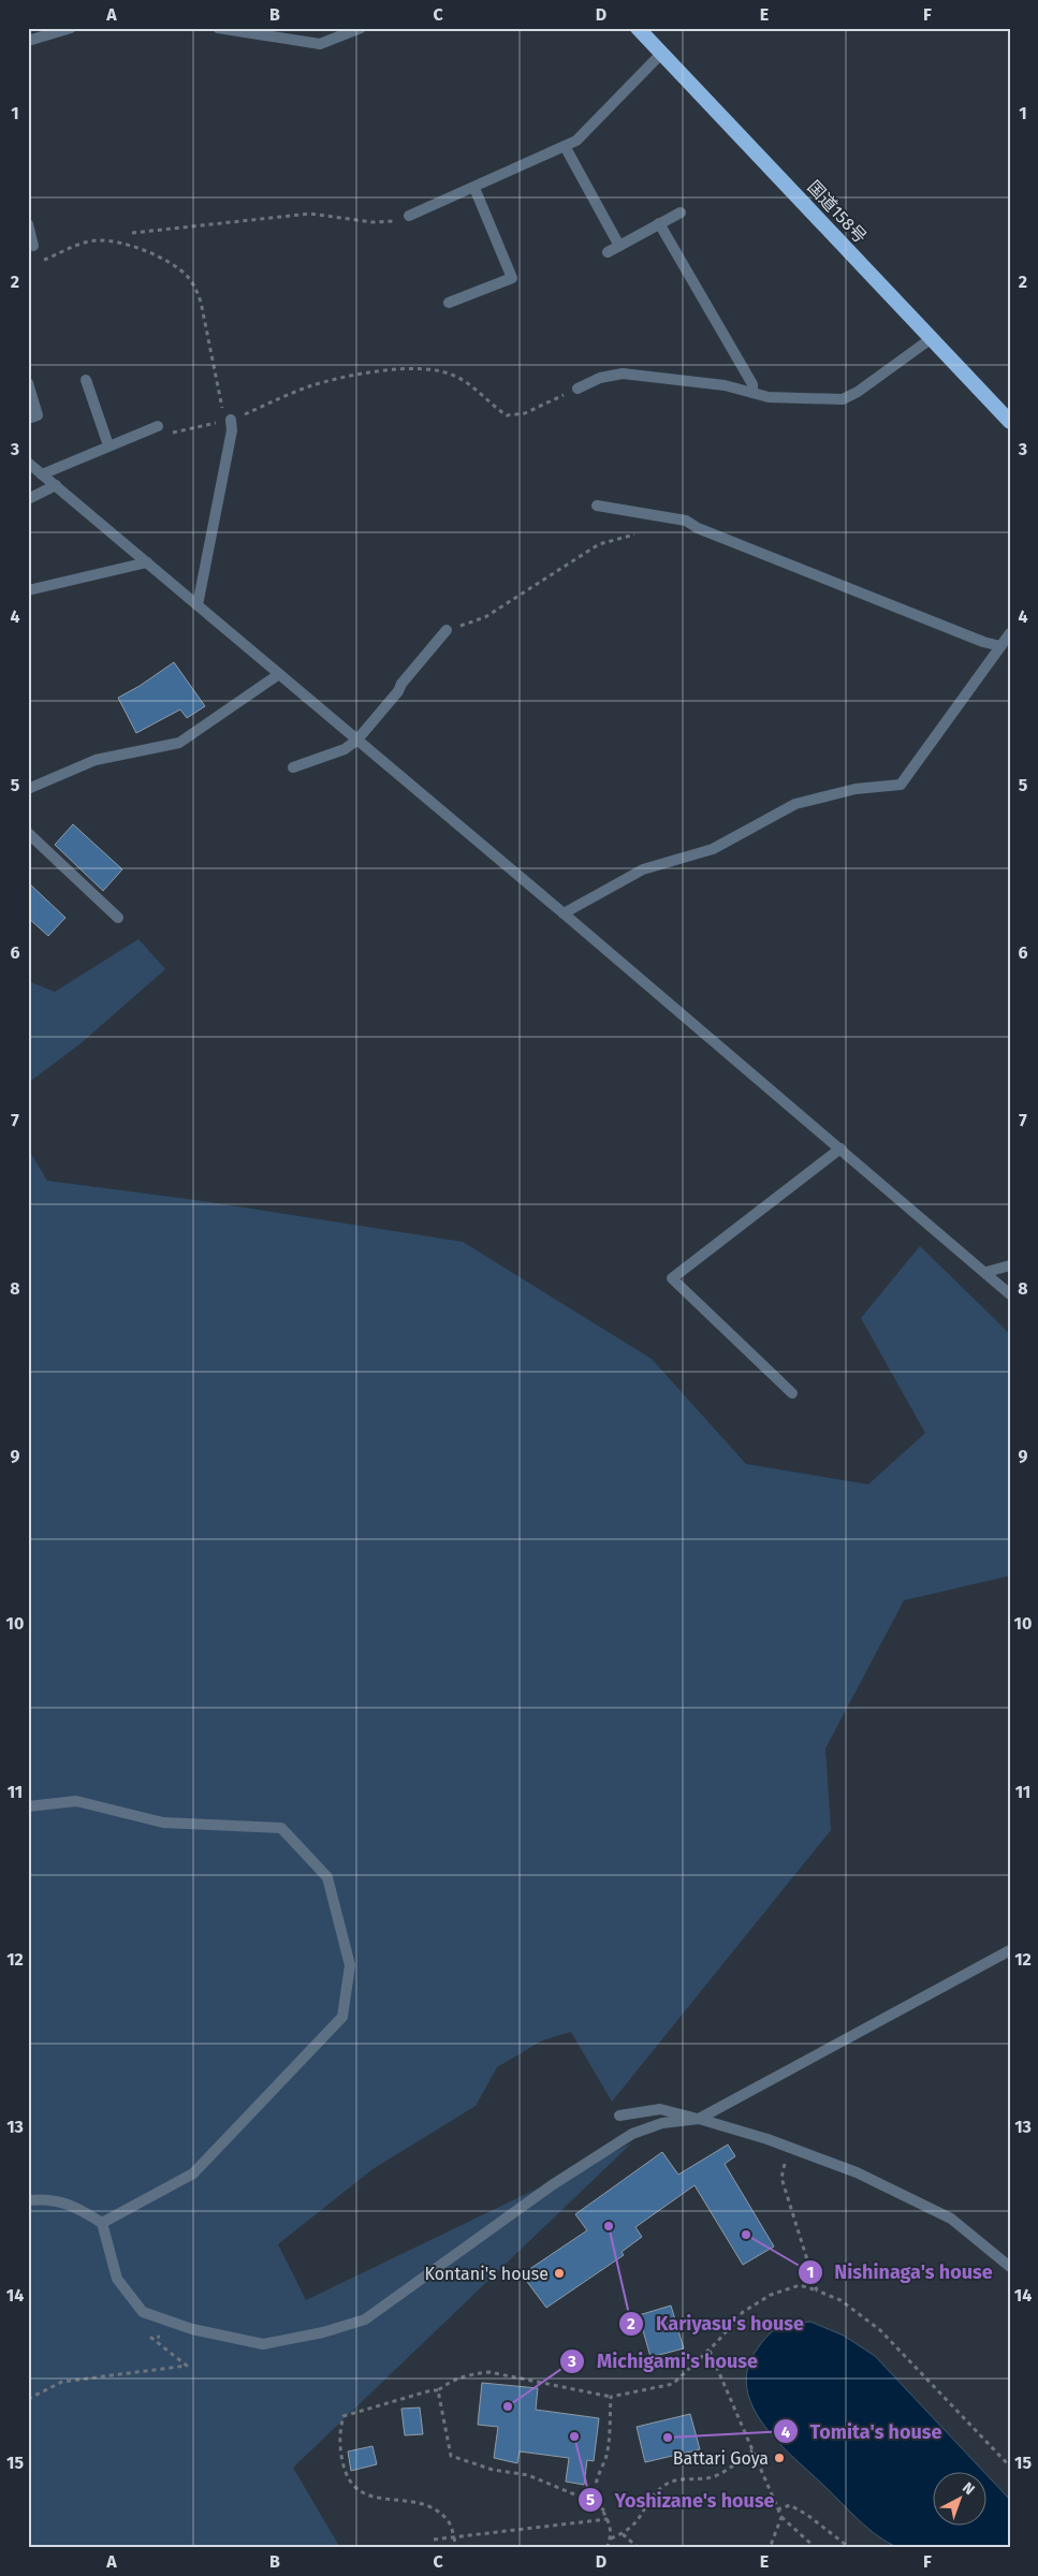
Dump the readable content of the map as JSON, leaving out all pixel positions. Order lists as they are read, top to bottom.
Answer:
{
  "streets": {
    "highway": ["国道158号"]
  },
  "places": [
    "Kariyasu's house",
    "Nishinaga's house",
    "Kontani's house",
    "Michigami's house",
    "Yoshizane's house",
    "Tomita's house",
    "Battari Goya"
  ],
  "north": "top right",
  "grid": {
    "columns": [
      "A",
      "B",
      "C",
      "D",
      "E",
      "F"
    ],
    "rows": [
      "1",
      "2",
      "3",
      "4",
      "5",
      "6",
      "7",
      "8",
      "9",
      "10",
      "11",
      "12",
      "13",
      "14",
      "15"
    ]
  }
}
